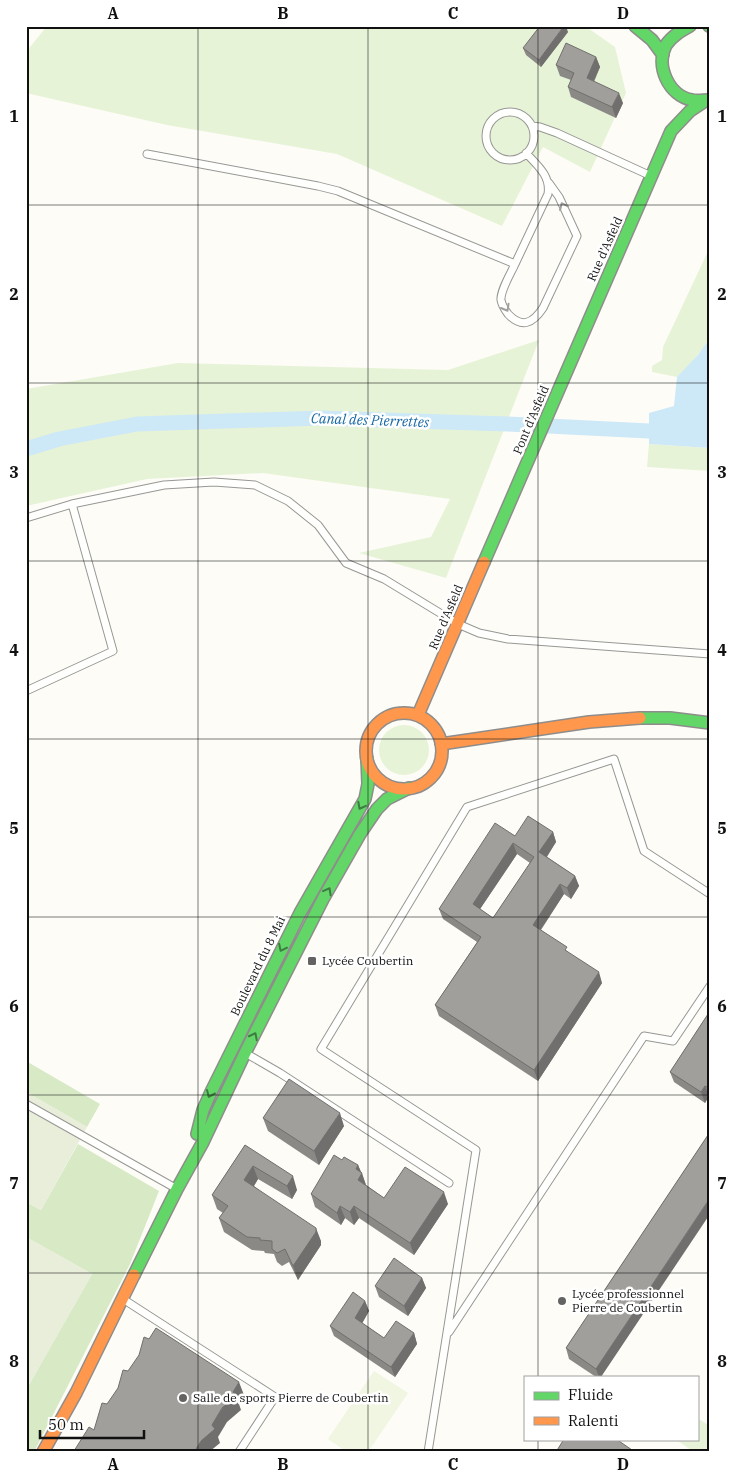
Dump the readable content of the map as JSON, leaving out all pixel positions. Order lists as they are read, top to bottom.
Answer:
{
  "streets": {
    "street": ["Rue d'Asfeld", "Pont d'Asfeld", "Boulevard du 8 Mai"]
  },
  "crossings": [
    ["Rue d'Asfeld", "Pont d'Asfeld"],
    ["Rue d'Asfeld", "Boulevard du 8 Mai"]
  ],
  "water": ["Canal des Pierrettes"],
  "places": {
    "transit": ["Lycée Coubertin"],
    "other": ["Lycée professionnel Pierre de Coubertin", "Salle de sports Pierre de Coubertin"]
  },
  "legend": ["Fluide", "Ralenti"],
  "scale_bar": "50 m",
  "grid": {
    "columns": [
      "A",
      "B",
      "C",
      "D"
    ],
    "rows": [
      "1",
      "2",
      "3",
      "4",
      "5",
      "6",
      "7",
      "8"
    ]
  }
}
